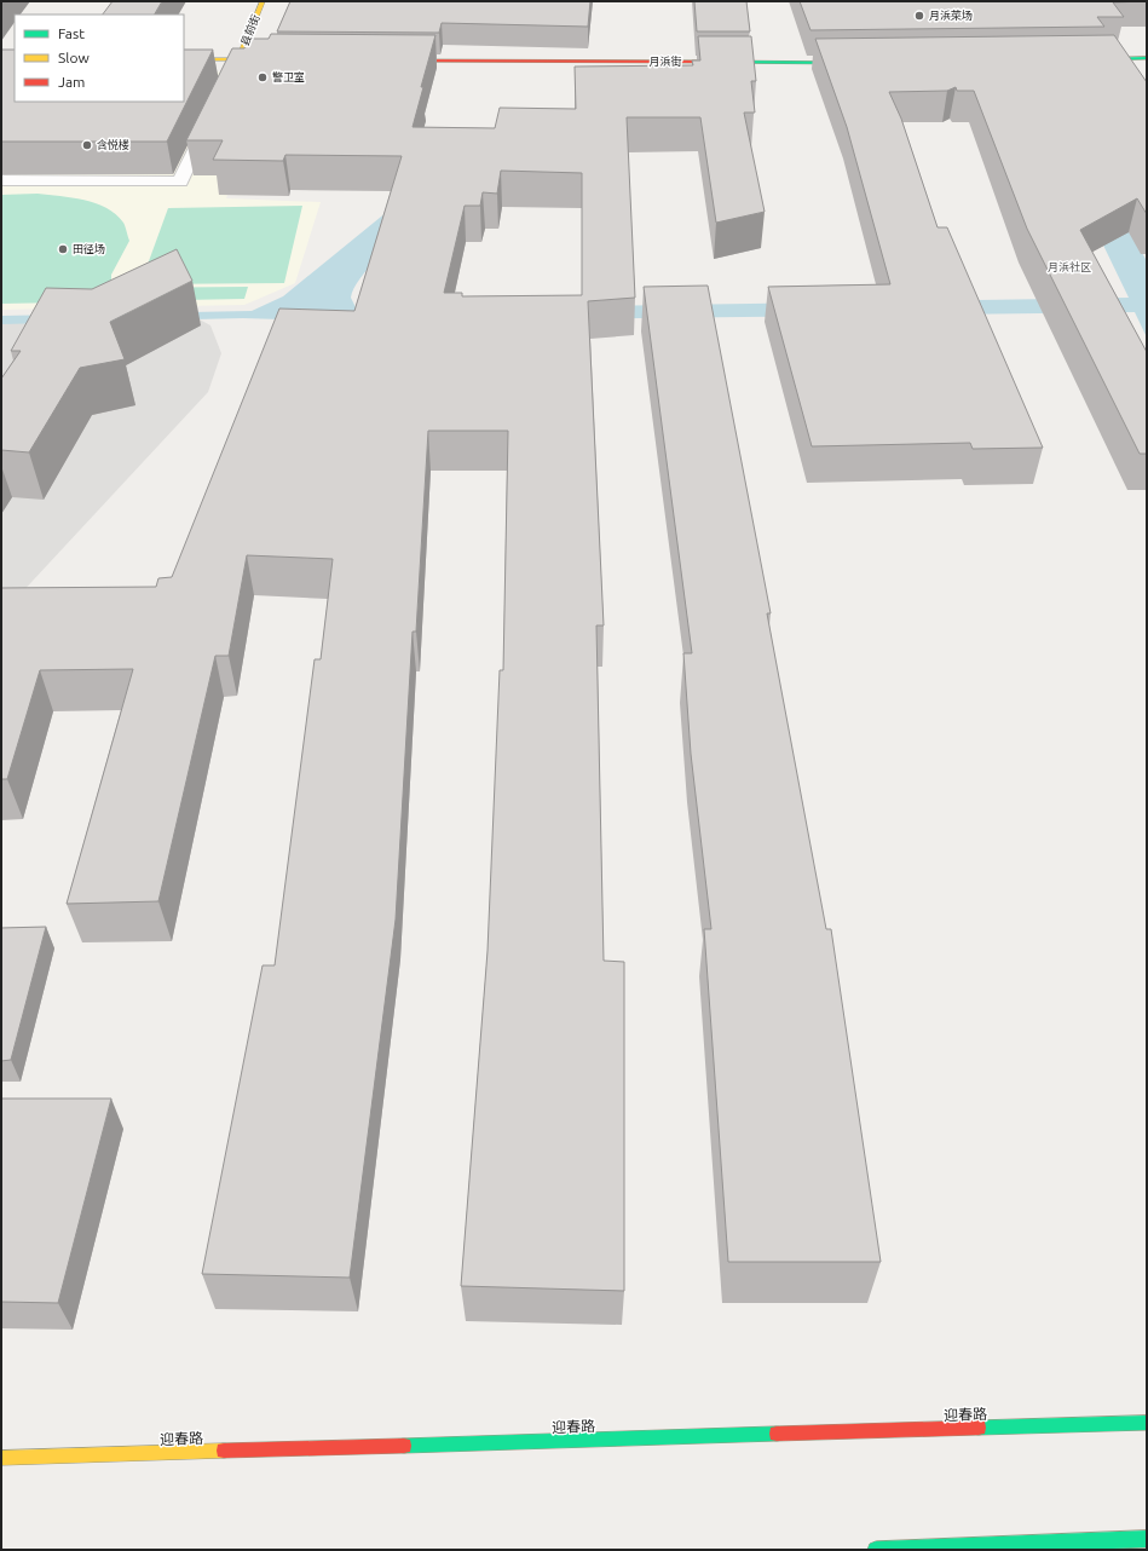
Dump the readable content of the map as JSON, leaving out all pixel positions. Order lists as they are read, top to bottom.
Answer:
{
  "streets": {
    "street": ["县前街", "月浜街", "迎春路"]
  },
  "districts": ["月浜社区"],
  "places": [
    "月浜菜场",
    "警卫室",
    "含悦楼",
    "田径场"
  ],
  "legend": ["Fast", "Slow", "Jam"]
}
